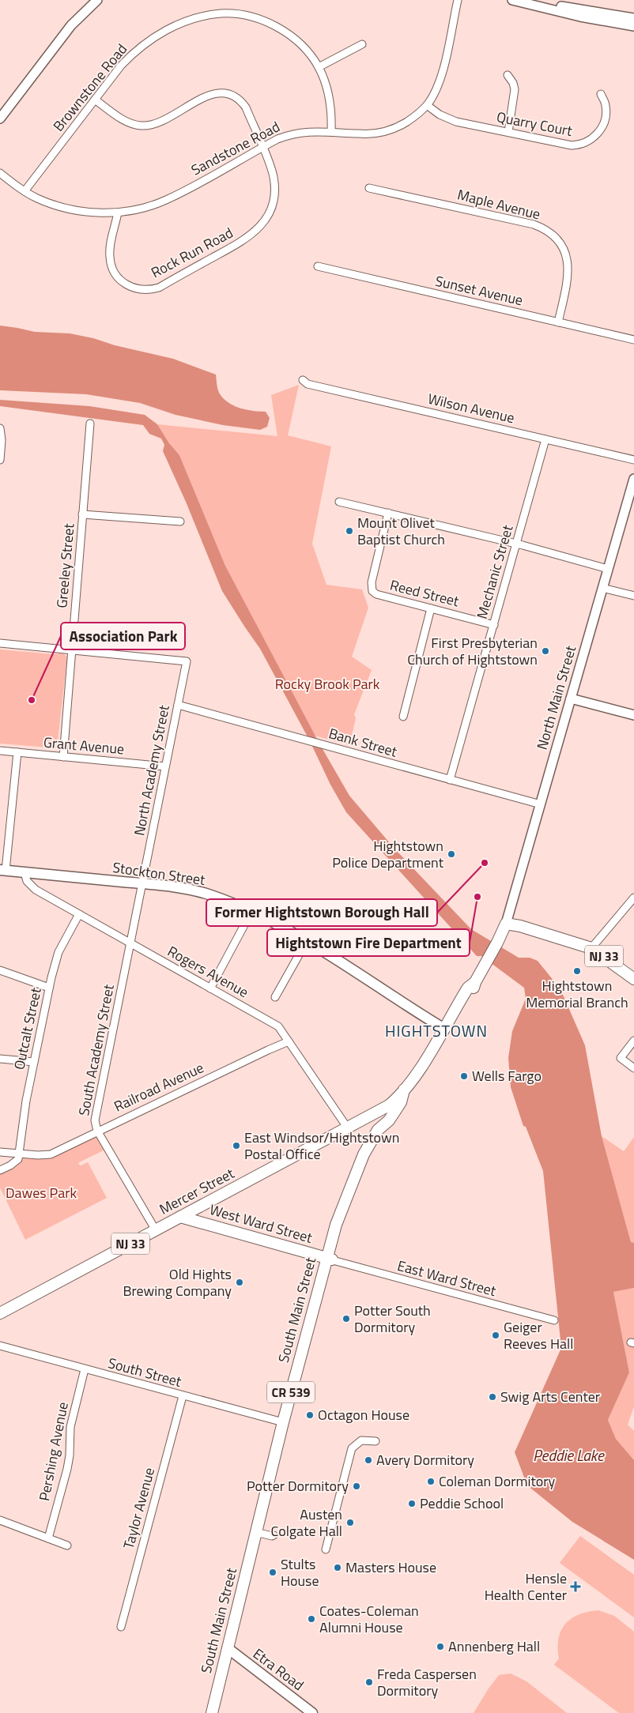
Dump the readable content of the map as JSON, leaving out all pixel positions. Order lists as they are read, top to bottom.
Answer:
{
  "streets": {
    "main road": [
      "Stockton Street",
      "NJ 33",
      "Mercer Street",
      "West Ward Street",
      "South Main Street",
      "CR 539",
      "Etra Road"
    ],
    "street": [
      "Brownstone Road",
      "Quarry Court",
      "Sandstone Road",
      "Maple Avenue",
      "Rock Run Road",
      "Sunset Avenue",
      "Wilson Avenue",
      "Greeley Street",
      "Mechanic Street",
      "Reed Street",
      "North Main Street",
      "Bank Street",
      "Grant Avenue",
      "North Academy Street",
      "Rogers Avenue",
      "Outcalt Street",
      "South Academy Street",
      "Railroad Avenue",
      "East Ward Street",
      "South Street",
      "Pershing Avenue",
      "Taylor Avenue"
    ]
  },
  "crossings": [
    ["Brownstone Road", "Sandstone Road"],
    ["Brownstone Road", "Rock Run Road"],
    ["Quarry Court", "Sandstone Road"],
    ["Sandstone Road", "Rock Run Road"],
    ["Maple Avenue", "Sunset Avenue"],
    ["Wilson Avenue", "Mechanic Street"],
    ["Greeley Street", "Grant Avenue"],
    ["Greeley Street", "North Academy Street"],
    ["Mechanic Street", "Reed Street"],
    ["Mechanic Street", "Bank Street"],
    ["North Main Street", "Bank Street"],
    ["North Main Street", "NJ 33"],
    ["Bank Street", "North Academy Street"],
    ["Grant Avenue", "North Academy Street"],
    ["North Academy Street", "Stockton Street"],
    ["North Academy Street", "South Academy Street"],
    ["Stockton Street", "NJ 33"],
    ["Stockton Street", "Rogers Avenue"],
    ["Stockton Street", "South Academy Street"],
    ["NJ 33", "Mercer Street"],
    ["NJ 33", "South Main Street"],
    ["Rogers Avenue", "Outcalt Street"],
    ["Rogers Avenue", "South Academy Street"],
    ["Rogers Avenue", "Railroad Avenue"],
    ["Rogers Avenue", "Mercer Street"],
    ["Outcalt Street", "Railroad Avenue"],
    ["South Academy Street", "Railroad Avenue"],
    ["South Academy Street", "Mercer Street"],
    ["Mercer Street", "West Ward Street"],
    ["Mercer Street", "South Main Street"],
    ["West Ward Street", "East Ward Street"],
    ["West Ward Street", "South Main Street"],
    ["East Ward Street", "South Main Street"],
    ["South Main Street", "South Street"],
    ["South Main Street", "Etra Road"],
    ["South Street", "Pershing Avenue"],
    ["South Street", "Taylor Avenue"]
  ],
  "districts": ["HIGHTSTOWN"],
  "water": ["Peddie Lake"],
  "parks": ["Rocky Brook Park", "Dawes Park"],
  "places": {
    "other": [
      "Mount Olivet Baptist Church",
      "First Presbyterian Church of Hightstown",
      "Association Park",
      "Hightstown Police Department",
      "Former Hightstown Borough Hall",
      "Hightstown Fire Department",
      "Hightstown Memorial Branch",
      "Wells Fargo",
      "East Windsor/Hightstown Postal Office",
      "Old Hights Brewing Company",
      "Potter South Dormitory",
      "Geiger Reeves Hall",
      "Swig Arts Center",
      "Octagon House",
      "Avery Dormitory",
      "Coleman Dormitory",
      "Potter Dormitory",
      "Peddie School",
      "Austen Colgate Hall",
      "Masters House",
      "Stults House",
      "Coates-Coleman Alumni House",
      "Annenberg Hall",
      "Freda Caspersen Dormitory"
    ],
    "health": ["Hensle Health Center"]
  }
}
